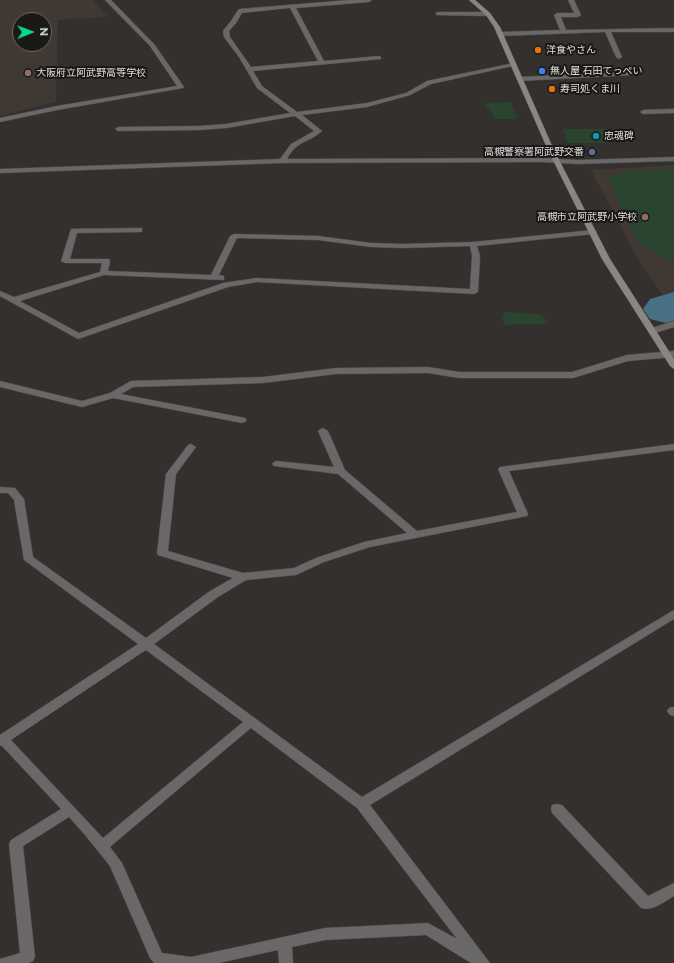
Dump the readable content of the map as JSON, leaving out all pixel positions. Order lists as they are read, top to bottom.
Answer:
{
  "places": [
    "洋食やさん",
    "無人屋 石田てっぺい",
    "大阪府立阿武野高等学校",
    "寿司処くま川",
    "忠魂碑",
    "高槻警察署阿武野交番",
    "高槻市立阿武野小学校"
  ],
  "north": "right"
}
